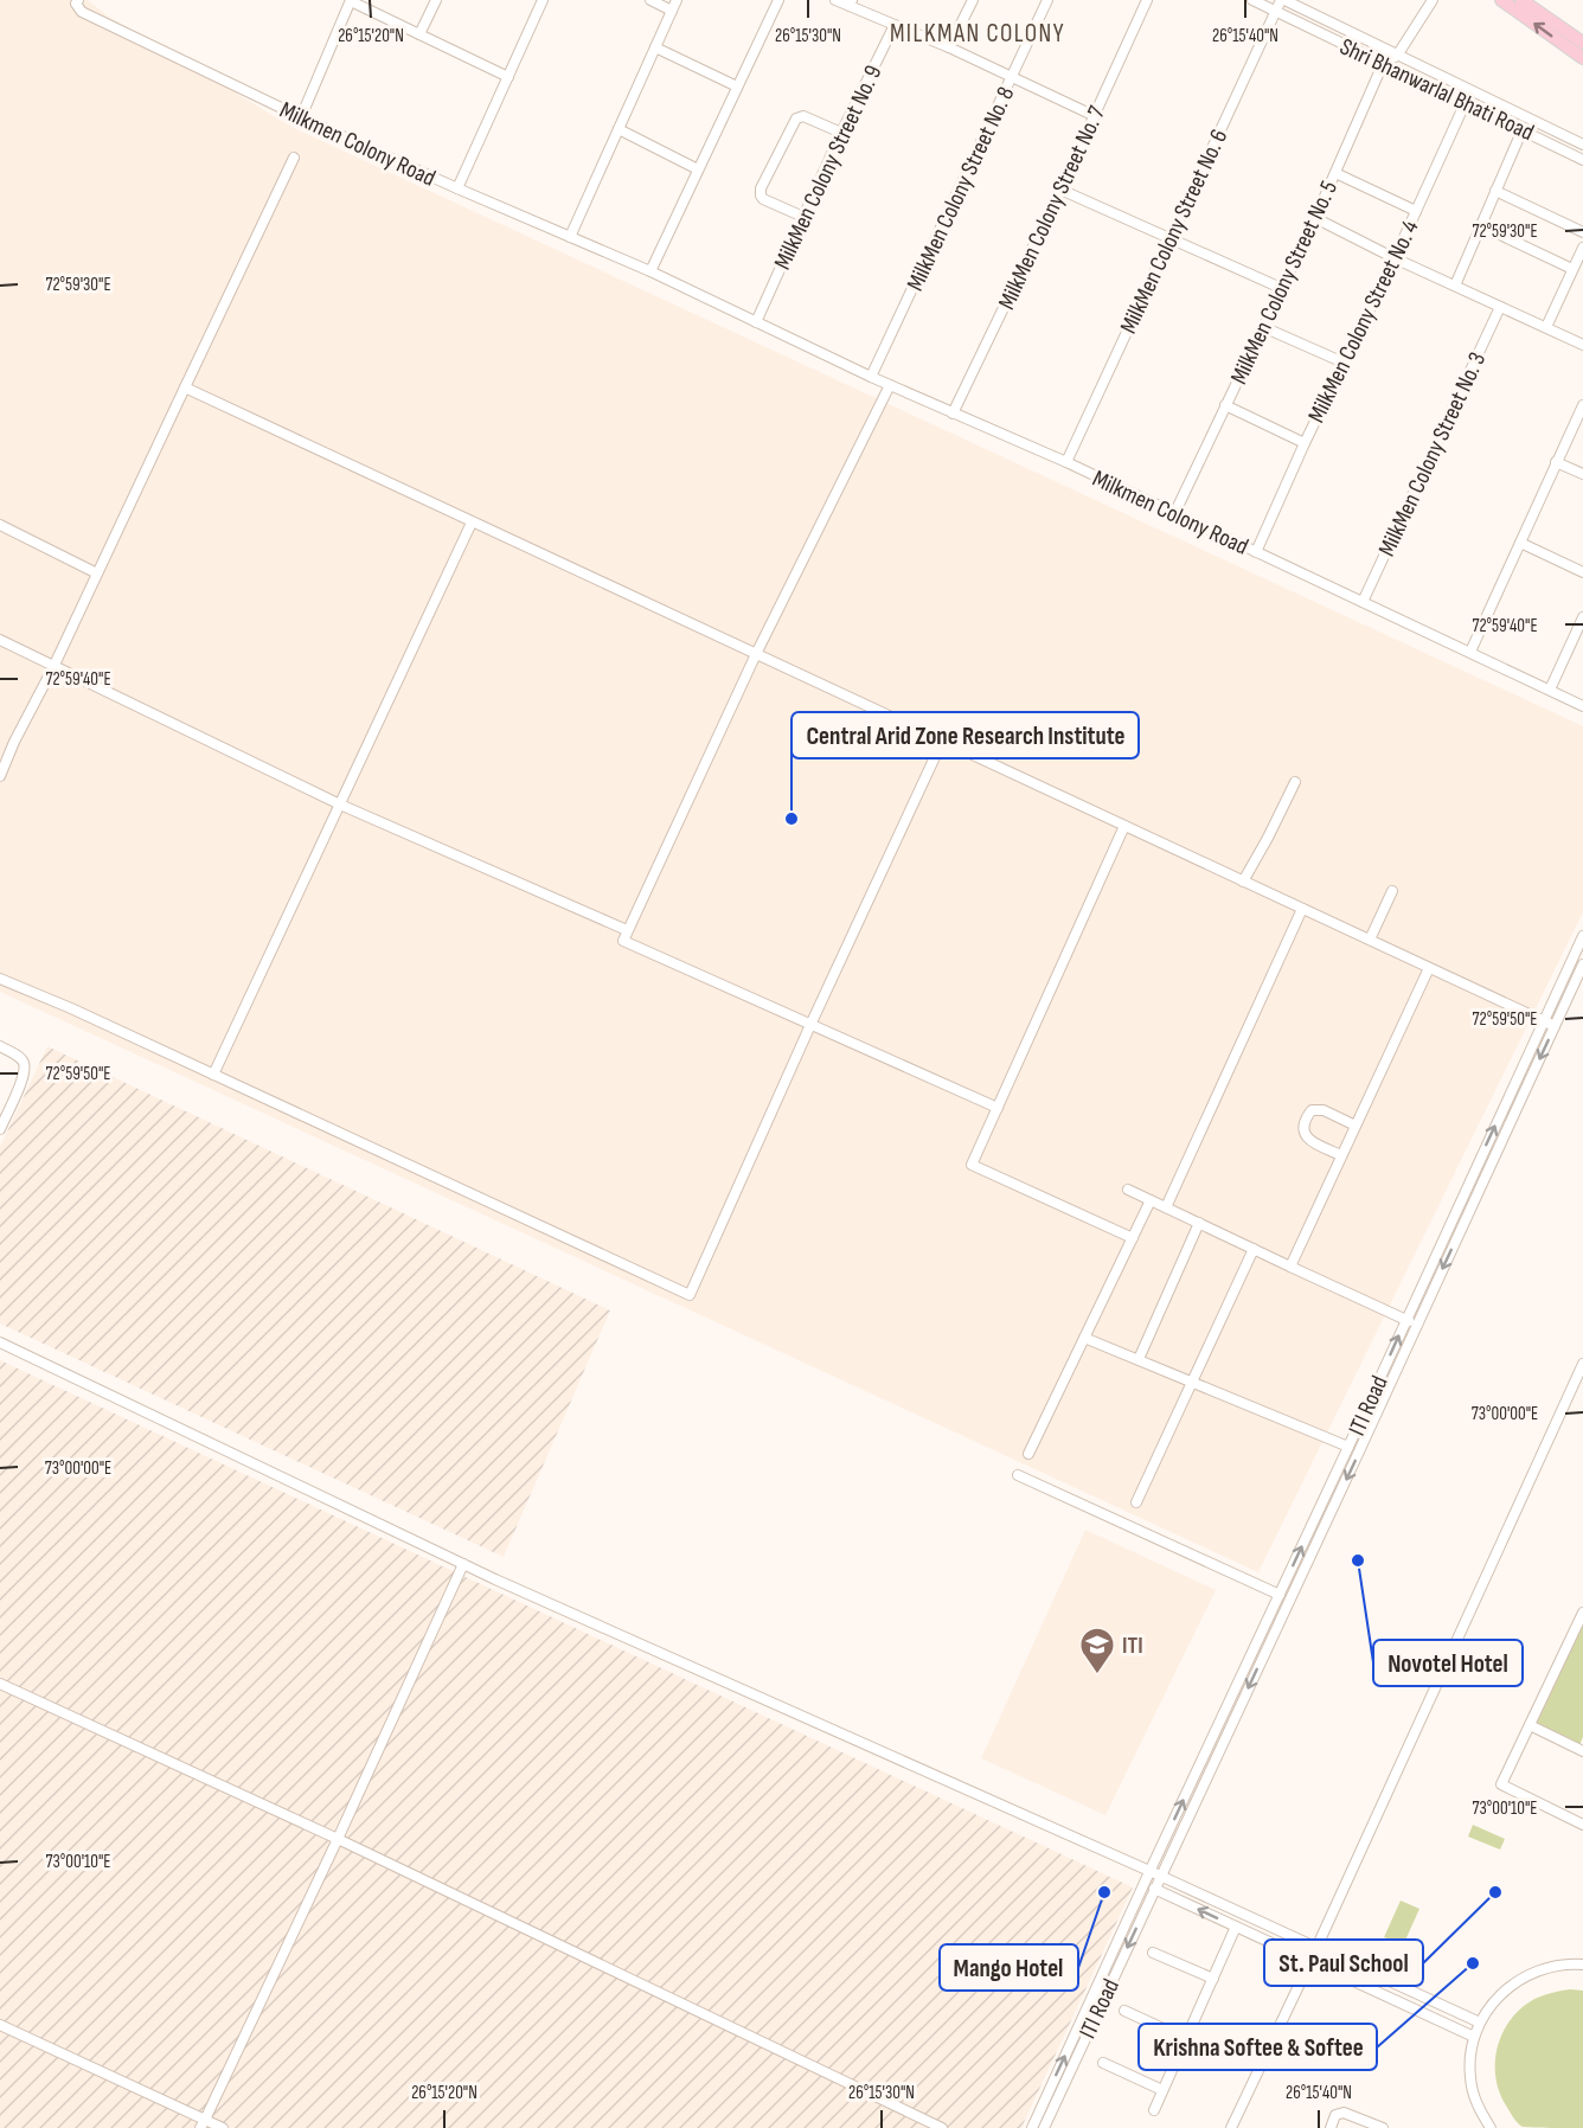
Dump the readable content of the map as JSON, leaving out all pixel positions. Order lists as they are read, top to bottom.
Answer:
{
  "streets": {
    "street": [
      "Shri Bhanwarlal Bhati Road",
      "Milkmen Colony Road",
      "MilkMen Colony Street No. 9",
      "MilkMen Colony Street No. 8",
      "MilkMen Colony Street No. 7",
      "MilkMen Colony Street No. 6",
      "MilkMen Colony Street No. 5",
      "MilkMen Colony Street No. 4",
      "MilkMen Colony Street No. 3",
      "ITI Road"
    ]
  },
  "crossings": [
    ["Shri Bhanwarlal Bhati Road", "MilkMen Colony Street No. 6"],
    ["Shri Bhanwarlal Bhati Road", "MilkMen Colony Street No. 5"],
    ["Shri Bhanwarlal Bhati Road", "MilkMen Colony Street No. 4"],
    ["Milkmen Colony Road", "MilkMen Colony Street No. 9"],
    ["Milkmen Colony Road", "MilkMen Colony Street No. 8"],
    ["Milkmen Colony Road", "MilkMen Colony Street No. 7"],
    ["Milkmen Colony Road", "MilkMen Colony Street No. 6"],
    ["Milkmen Colony Road", "MilkMen Colony Street No. 5"],
    ["Milkmen Colony Road", "MilkMen Colony Street No. 4"],
    ["Milkmen Colony Road", "MilkMen Colony Street No. 3"]
  ],
  "districts": ["MILKMAN COLONY"],
  "places": {
    "other": [
      "Central Arid Zone Research Institute",
      "Novotel Hotel",
      "Mango Hotel",
      "St. Paul School",
      "Krishna Softee & Softee"
    ],
    "school or university": ["ITI"]
  },
  "coordinates": [
    "26°15'20\"N",
    "26°15'30\"N",
    "26°15'40\"N",
    "72°59'30\"E",
    "72°59'40\"E",
    "72°59'50\"E",
    "73°00'00\"E",
    "73°00'10\"E"
  ]
}
